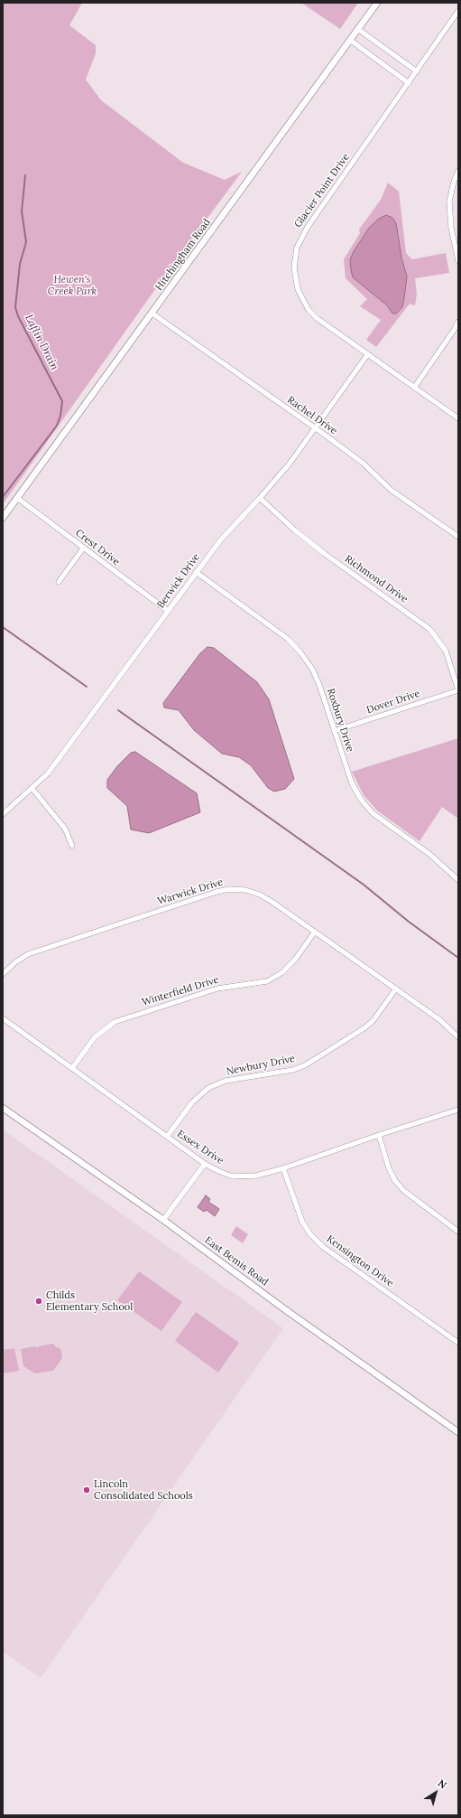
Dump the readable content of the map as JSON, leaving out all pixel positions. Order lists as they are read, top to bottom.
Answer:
{
  "streets": {
    "street": [
      "Glacier Point Drive",
      "Hitchingham Road",
      "Rachel Drive",
      "Crest Drive",
      "Richmond Drive",
      "Berwick Drive",
      "Dover Drive",
      "Roxbury Drive",
      "Warwick Drive",
      "Winterfield Drive",
      "Newbury Drive",
      "Essex Drive",
      "East Bemis Road",
      "Kensington Drive"
    ]
  },
  "crossings": [
    ["Glacier Point Drive", "Berwick Drive"],
    ["Hitchingham Road", "Rachel Drive"],
    ["Hitchingham Road", "Crest Drive"],
    ["Rachel Drive", "Berwick Drive"],
    ["Crest Drive", "Berwick Drive"],
    ["Richmond Drive", "Berwick Drive"],
    ["Richmond Drive", "Dover Drive"],
    ["Berwick Drive", "Roxbury Drive"],
    ["Dover Drive", "Roxbury Drive"],
    ["Warwick Drive", "Winterfield Drive"],
    ["Warwick Drive", "Newbury Drive"],
    ["Winterfield Drive", "Essex Drive"],
    ["Newbury Drive", "Essex Drive"],
    ["Essex Drive", "Kensington Drive"]
  ],
  "water": ["Laflin Drain"],
  "parks": ["Hewen's Creek Park"],
  "places": ["Childs Elementary School", "Lincoln Consolidated Schools"],
  "north": "top right"
}
